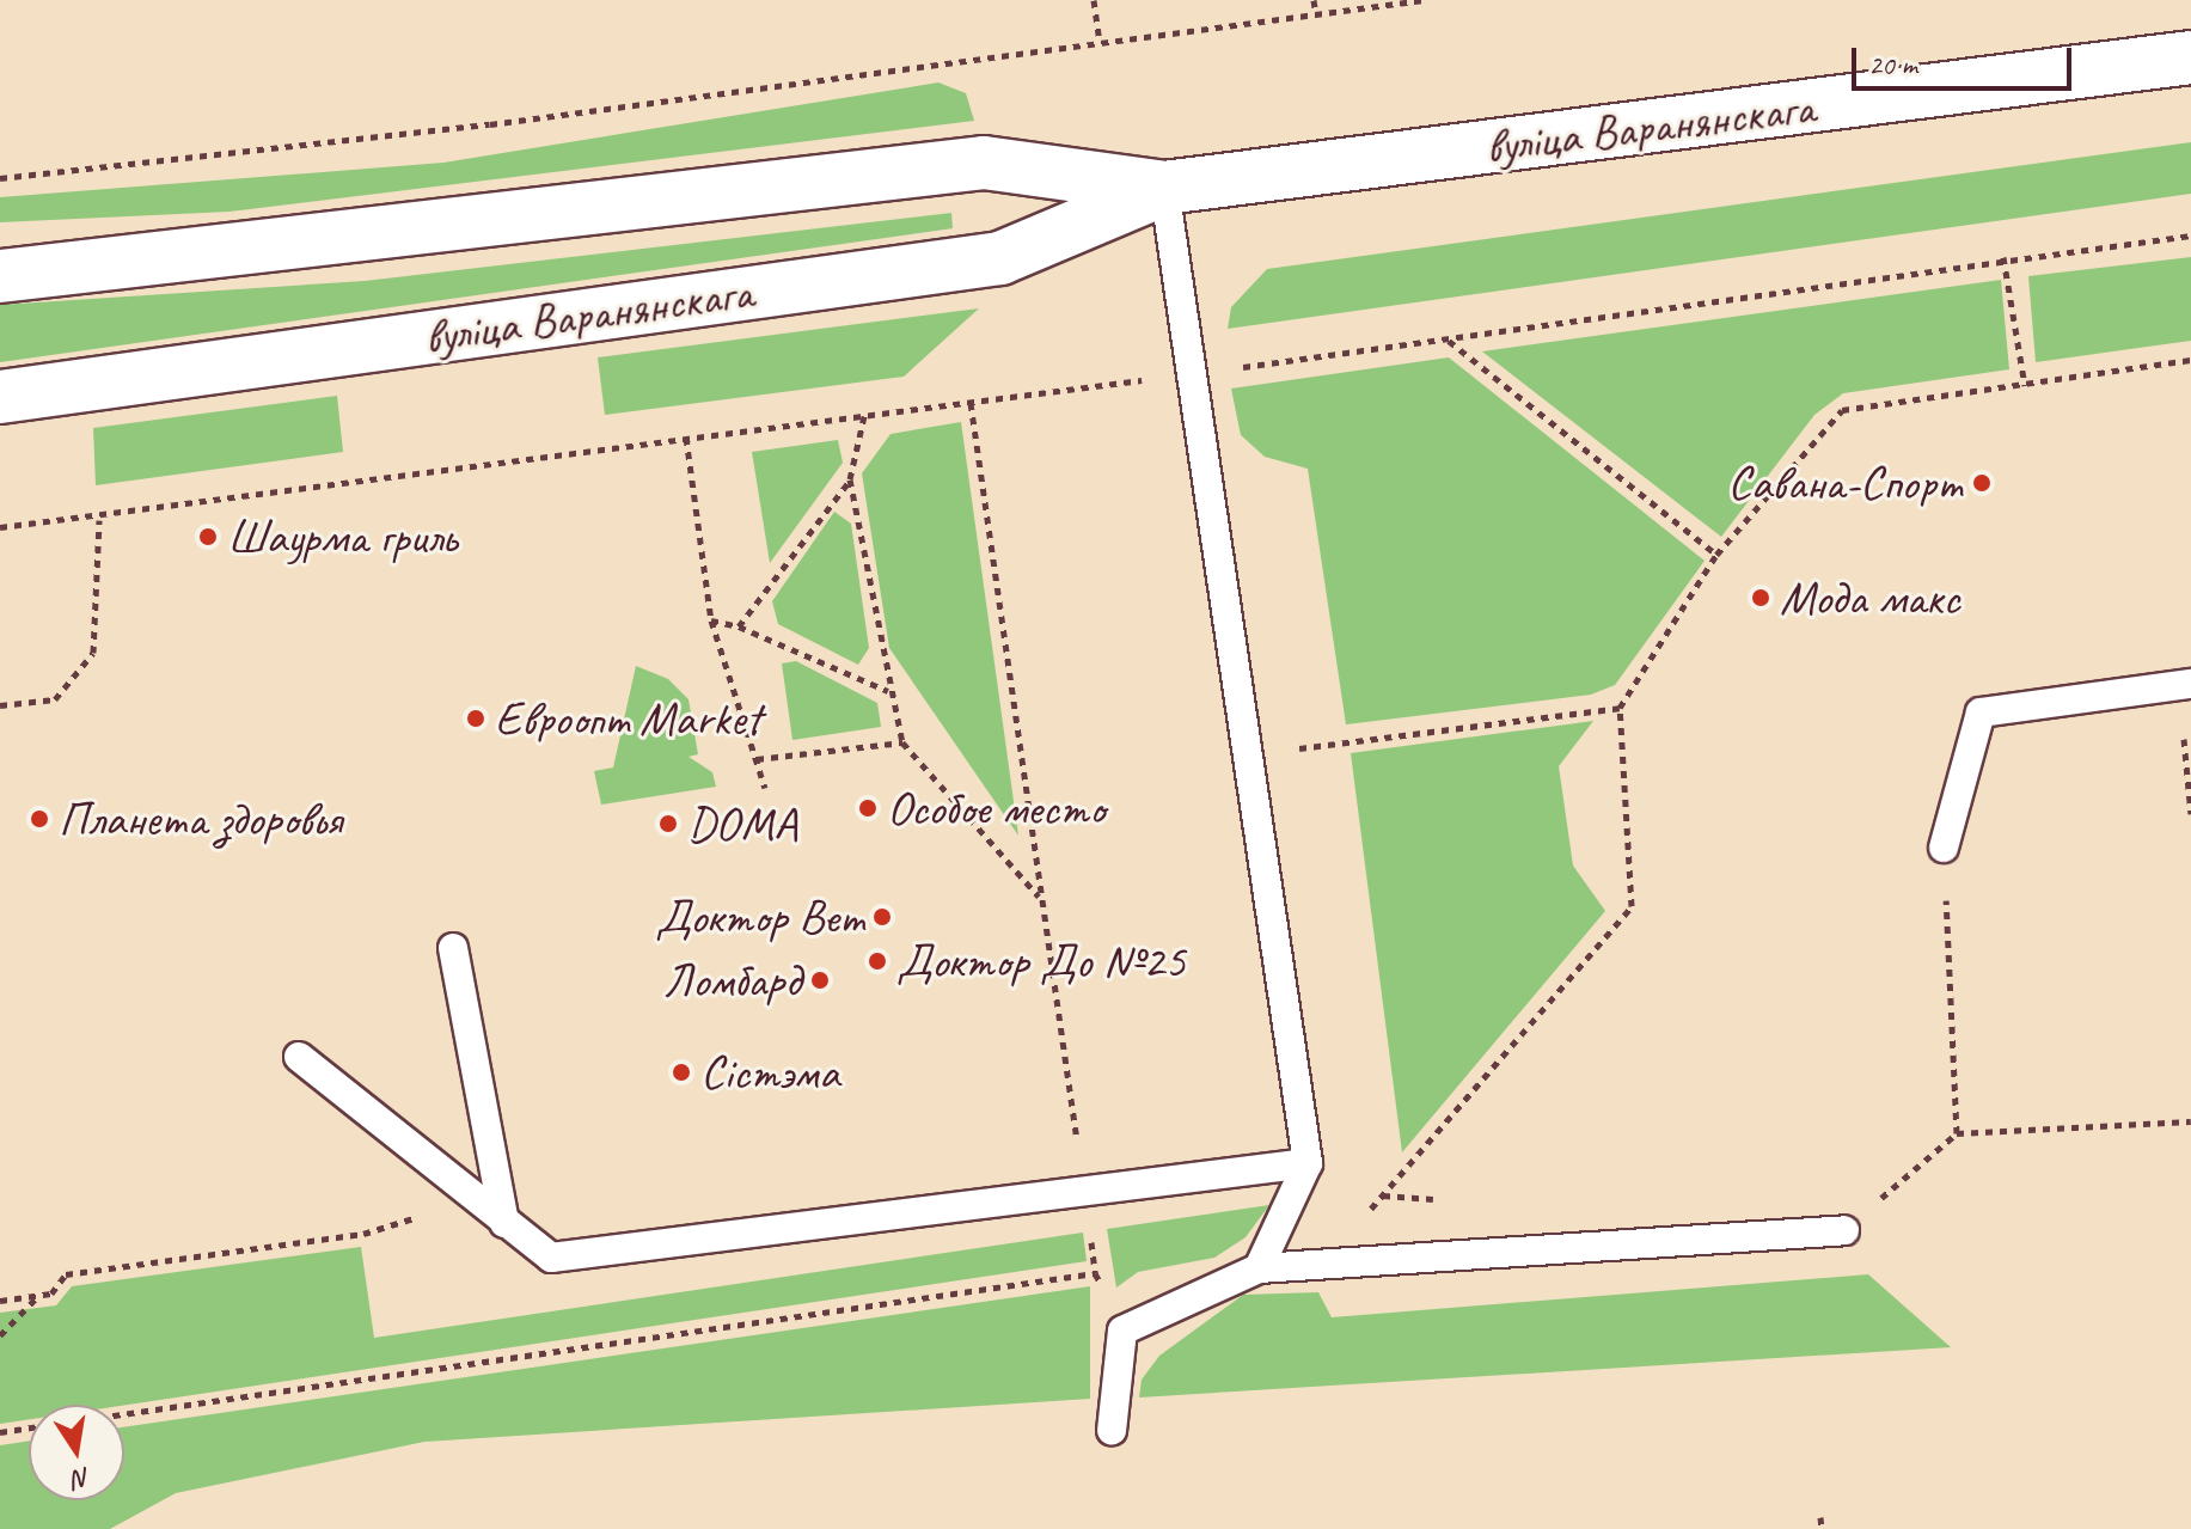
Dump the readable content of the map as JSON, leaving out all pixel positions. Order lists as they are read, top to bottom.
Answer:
{
  "streets": {
    "main road": ["вуліца Варанянскага"]
  },
  "places": [
    "Савана-Спорт",
    "Шаурма гриль",
    "Мода макс",
    "Евроопт Market",
    "Особое место",
    "Планета здоровья",
    "DOMA",
    "Доктор Вет",
    "Доктор До №25",
    "Ломбард",
    "Сістэма"
  ],
  "scale_bar": "20 m",
  "north": "bottom"
}
